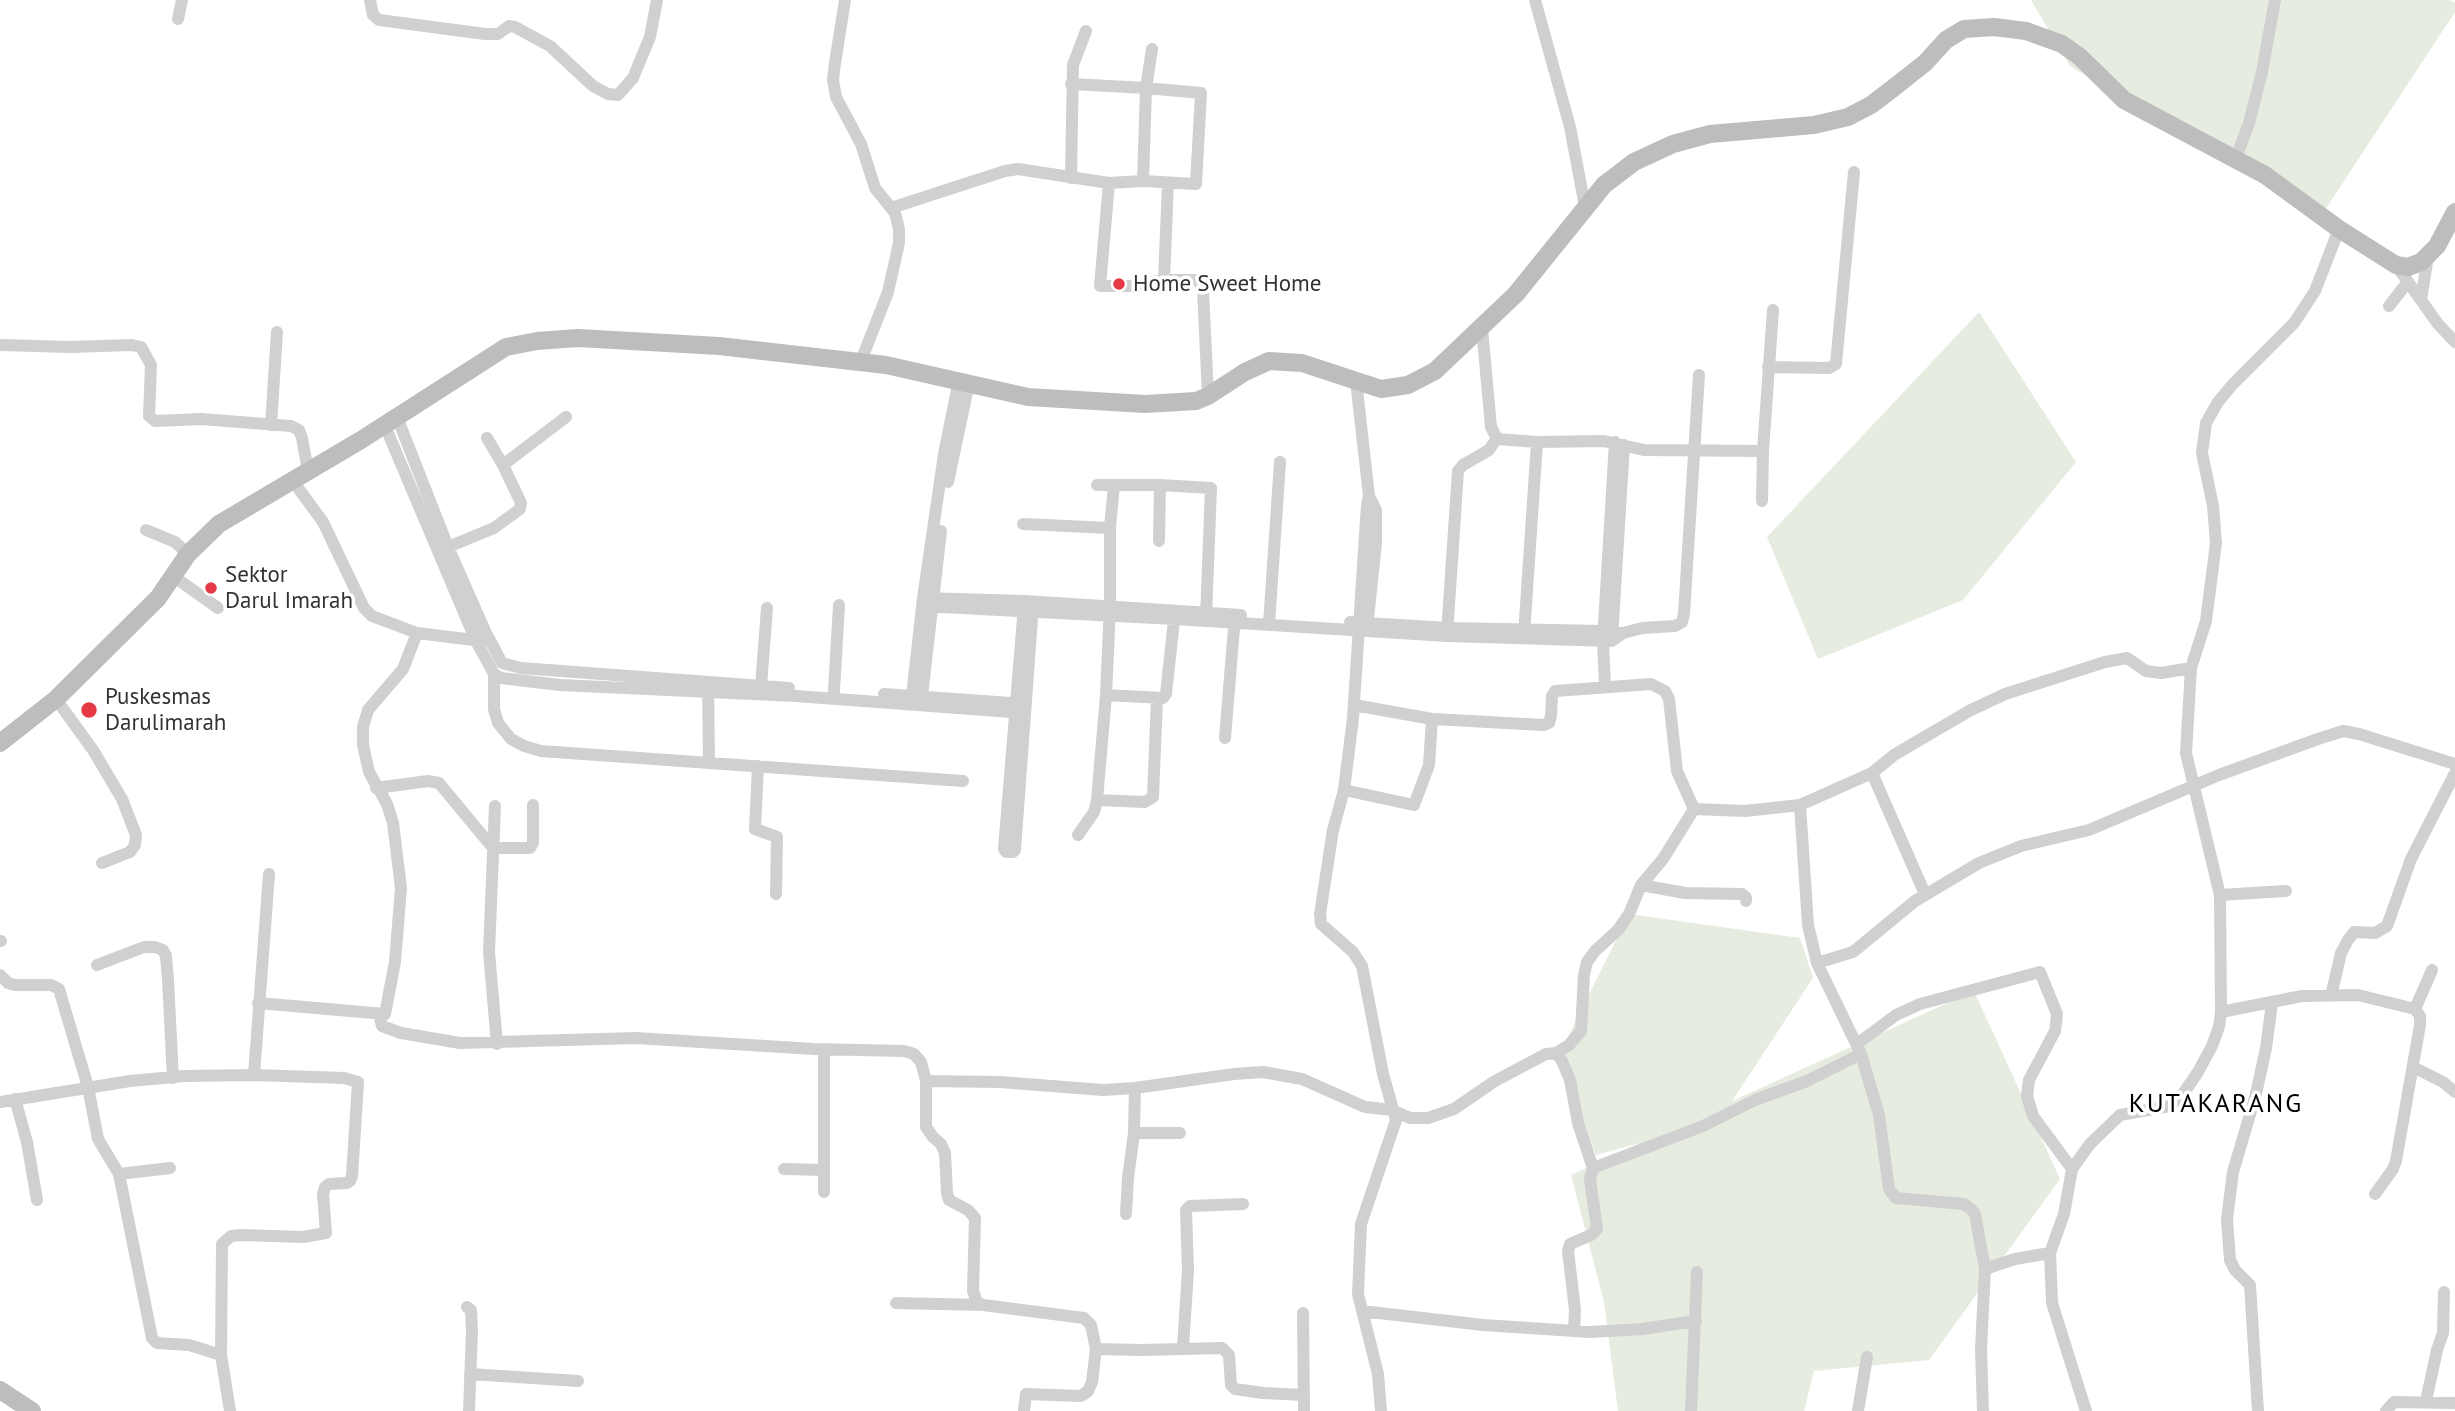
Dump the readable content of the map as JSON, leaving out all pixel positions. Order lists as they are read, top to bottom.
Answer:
{
  "districts": ["KUTAKARANG"],
  "places": ["Home Sweet Home", "Sektor Darul Imarah", "Puskesmas Darulimarah"]
}
